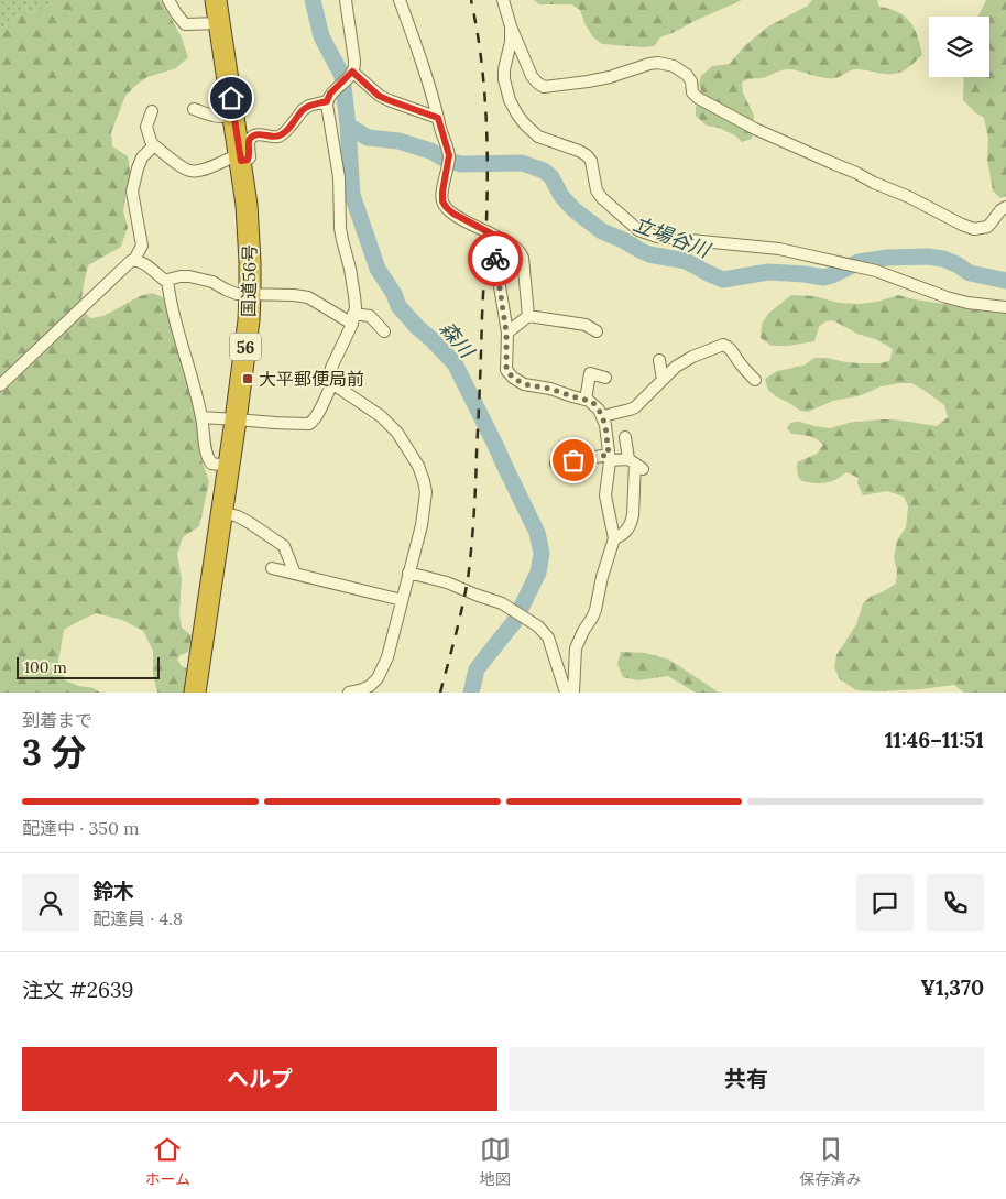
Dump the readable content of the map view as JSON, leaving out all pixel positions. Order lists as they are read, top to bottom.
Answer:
{
  "streets": {
    "highway": ["国道56号", "56"]
  },
  "water": ["立場谷川", "森川"],
  "places": {
    "transit": ["大平郵便局前"]
  },
  "scale_bar": "100 m",
  "page": {
    "scale": "100 m",
    "heading": ["3 分", "到着まで", "11:46–11:51"],
    "panel": [
      "鈴木",
      "配達員 · 4.8",
      "注文 #2639",
      "¥1,370"
    ],
    "bar": "配達中 · 350 m",
    "buttons": ["ヘルプ", "共有"],
    "tabs": ["ホーム", "地図", "保存済み"]
  }
}
